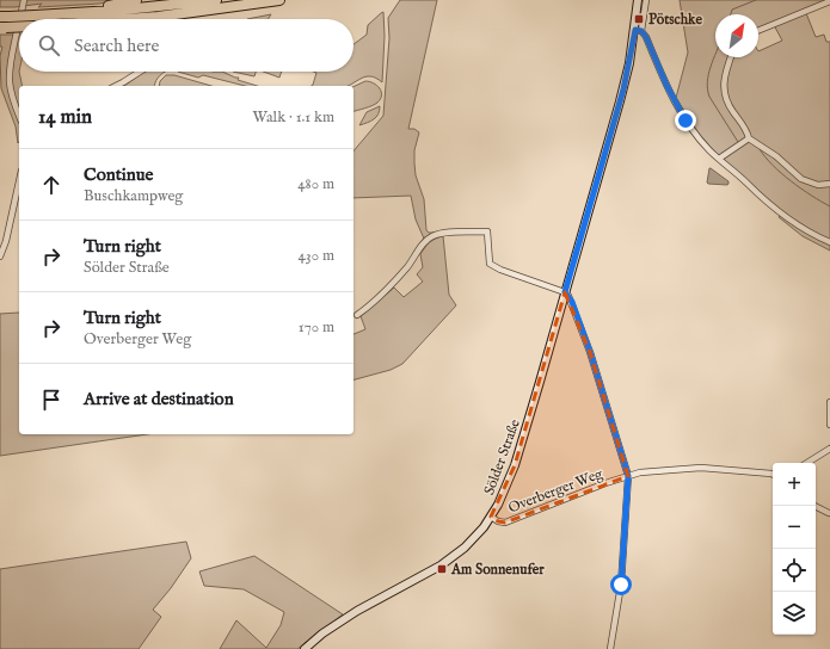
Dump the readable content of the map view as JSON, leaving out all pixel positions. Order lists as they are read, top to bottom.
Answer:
{
  "streets": {
    "main road": ["Sölder Straße"],
    "street": ["Overberger Weg"]
  },
  "crossings": [
    ["Sölder Straße", "Overberger Weg"]
  ],
  "places": {
    "transit": ["Pötschke", "Am Sonnenufer"]
  },
  "north": "top right",
  "page": {
    "search": "Search here",
    "heading": ["14 min", "Walk · 1.1 km"],
    "list": [
      ["Continue", "Buschkampweg", "480 m"],
      ["Turn right", "Sölder Straße", "430 m"],
      ["Turn right", "Overberger Weg", "170 m"],
      "Arrive at destination"
    ],
    "map_buttons": ["+", "−"]
  }
}
